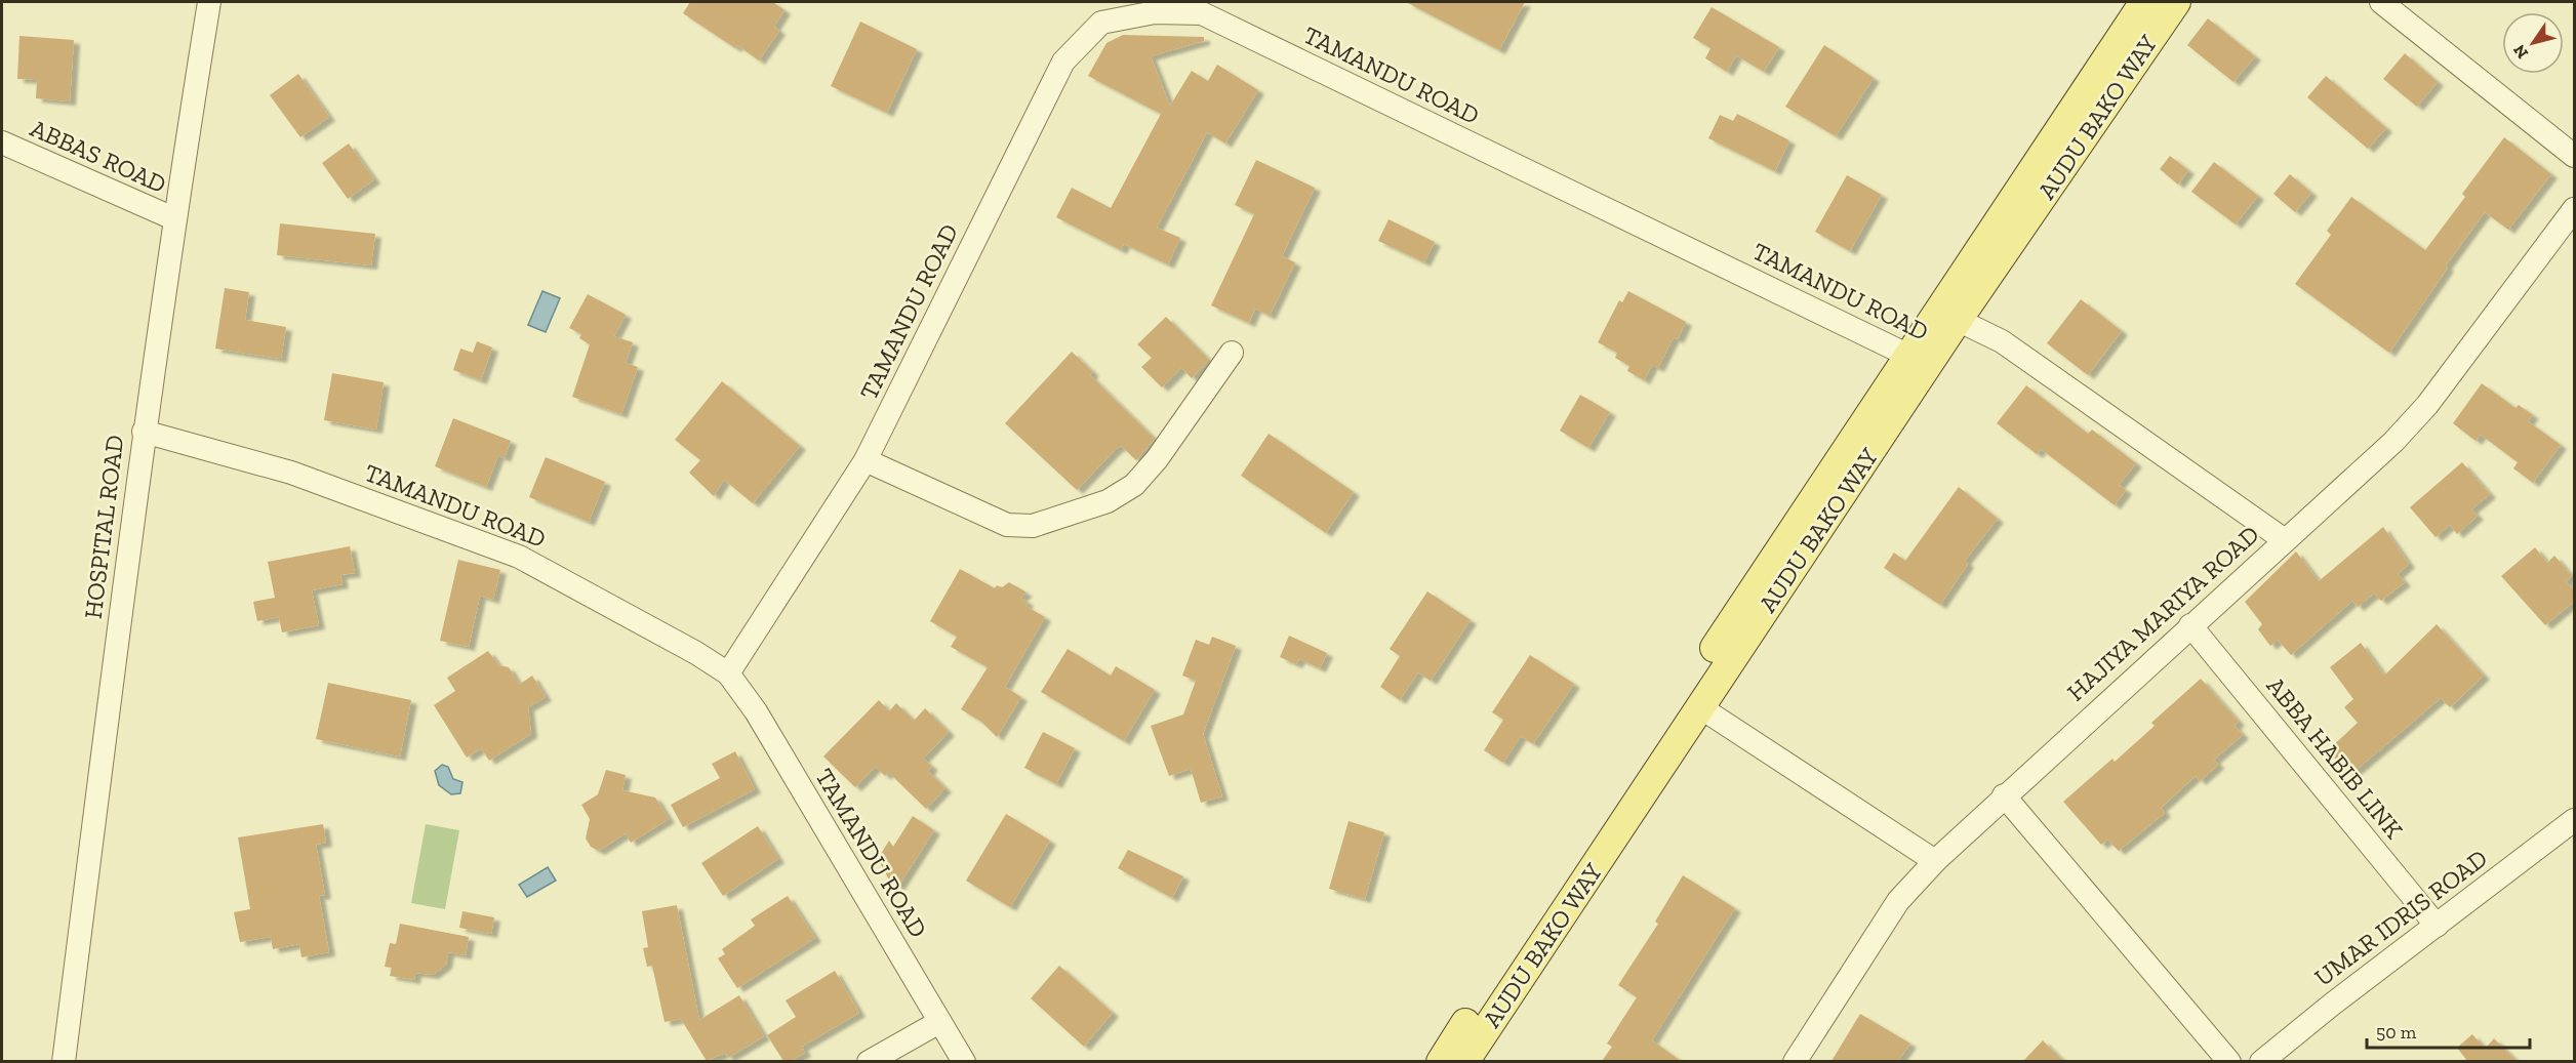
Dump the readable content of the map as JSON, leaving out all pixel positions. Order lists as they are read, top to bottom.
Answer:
{
  "streets": {
    "main road": ["AUDU BAKO WAY"],
    "street": [
      "TAMANDU ROAD",
      "ABBAS ROAD",
      "HOSPITAL ROAD",
      "HAJIYA MARIYA ROAD",
      "ABBA HABIB LINK",
      "UMAR IDRIS ROAD"
    ]
  },
  "crossings": [
    ["TAMANDU ROAD", "AUDU BAKO WAY"],
    ["TAMANDU ROAD", "HOSPITAL ROAD"],
    ["ABBAS ROAD", "HOSPITAL ROAD"],
    ["HAJIYA MARIYA ROAD", "ABBA HABIB LINK"],
    ["ABBA HABIB LINK", "UMAR IDRIS ROAD"]
  ],
  "scale_bar": "50 m",
  "north": "bottom left"
}
